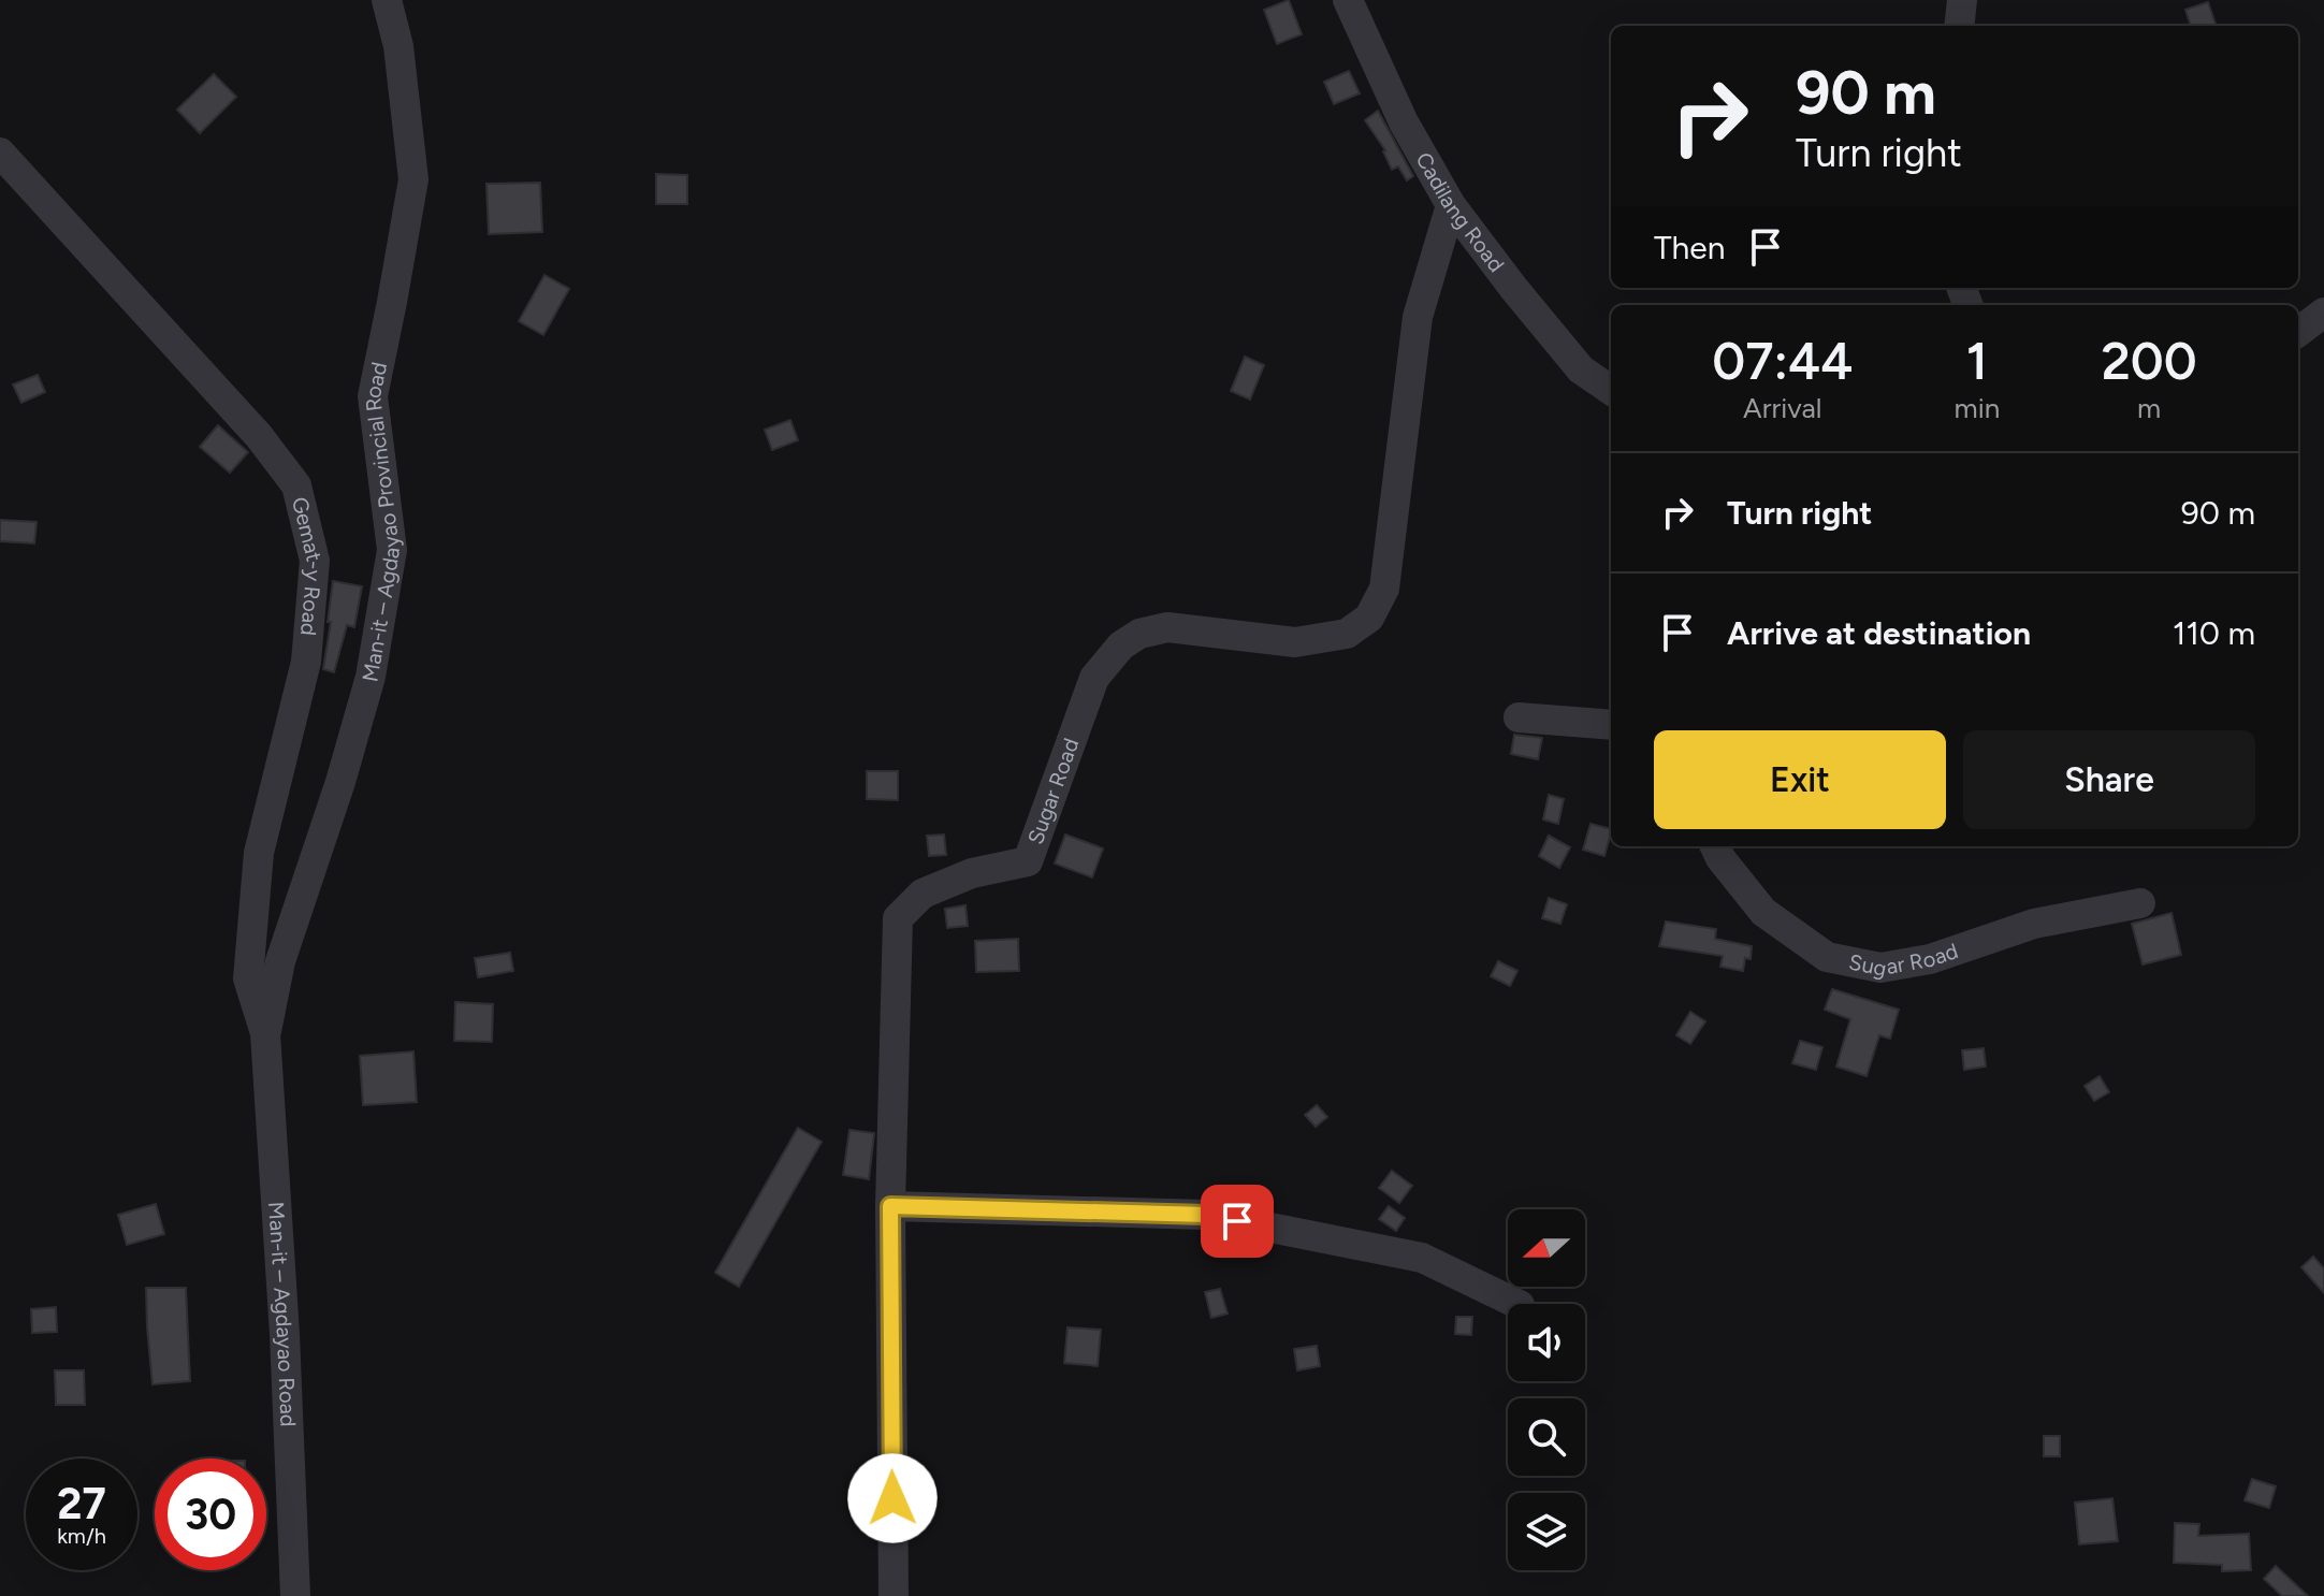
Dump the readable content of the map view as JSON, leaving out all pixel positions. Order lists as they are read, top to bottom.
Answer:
{
  "streets": {
    "street": [
      "Cadilang Road",
      "Man-it – Agdayao Provincial Road",
      "Gemat-y Road",
      "Sugar Road",
      "Man-it – Agdayao Road"
    ]
  },
  "crossings": [
    ["Cadilang Road", "Sugar Road"],
    ["Man-it – Agdayao Provincial Road", "Gemat-y Road"],
    ["Man-it – Agdayao Provincial Road", "Man-it – Agdayao Road"],
    ["Gemat-y Road", "Man-it – Agdayao Road"]
  ],
  "north": "left",
  "page": {
    "turn": ["90 m", "Turn right"],
    "then": "Then",
    "eta": [
      "07:44",
      "Arrival",
      "1",
      "min",
      "200",
      "m"
    ],
    "list": [
      {
        "name": "Turn right",
        "value": "90 m"
      },
      {
        "name": "Arrive at destination",
        "value": "110 m"
      }
    ],
    "buttons": ["Exit", "Share"],
    "speed": "27 km/h",
    "limit": "30"
  }
}
